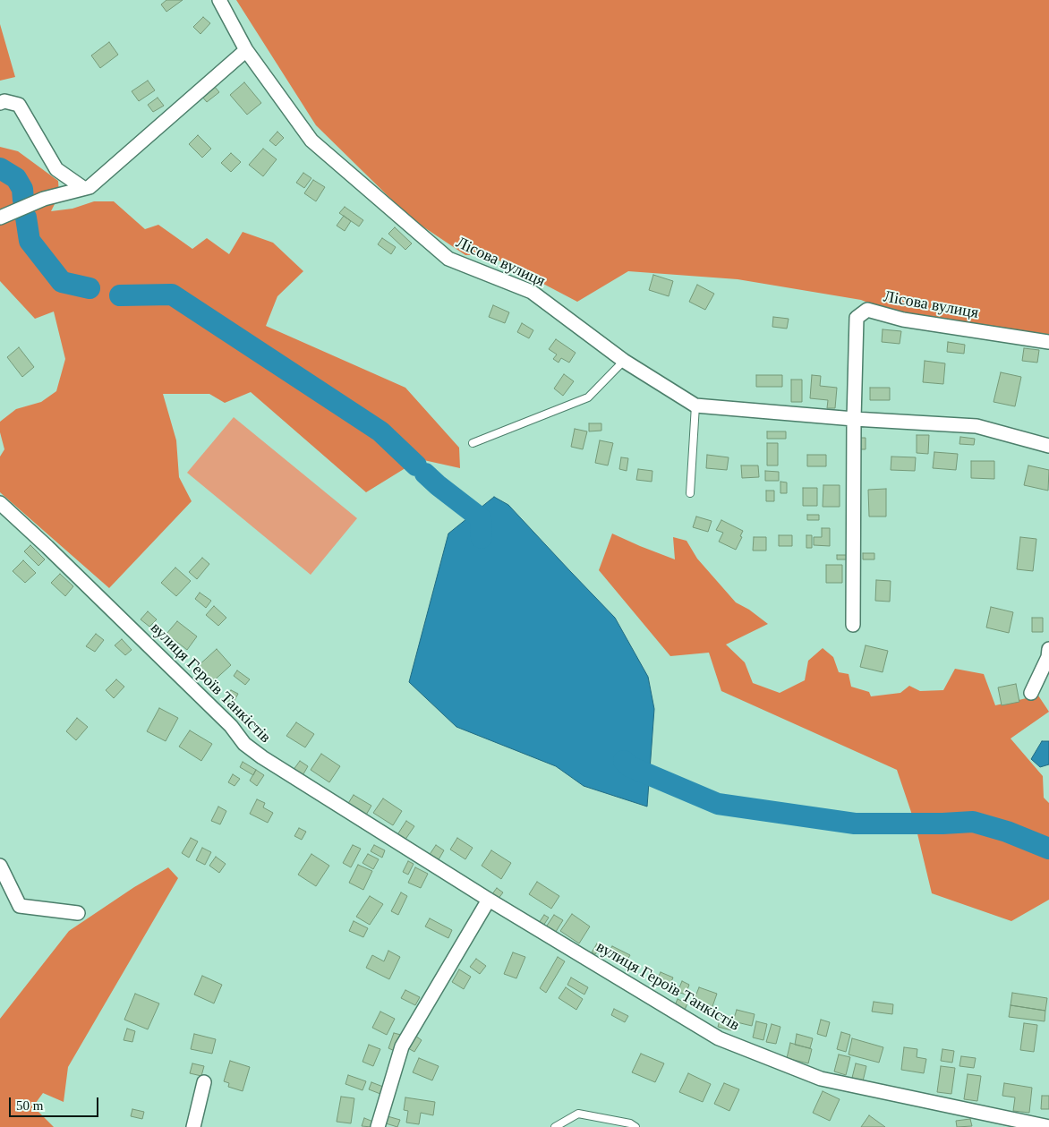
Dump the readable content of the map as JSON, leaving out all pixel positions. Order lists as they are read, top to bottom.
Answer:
{
  "streets": {
    "street": ["Лісова вулиця", "вулиця Героїв Танкістів"]
  },
  "scale_bar": "50 m"
}
